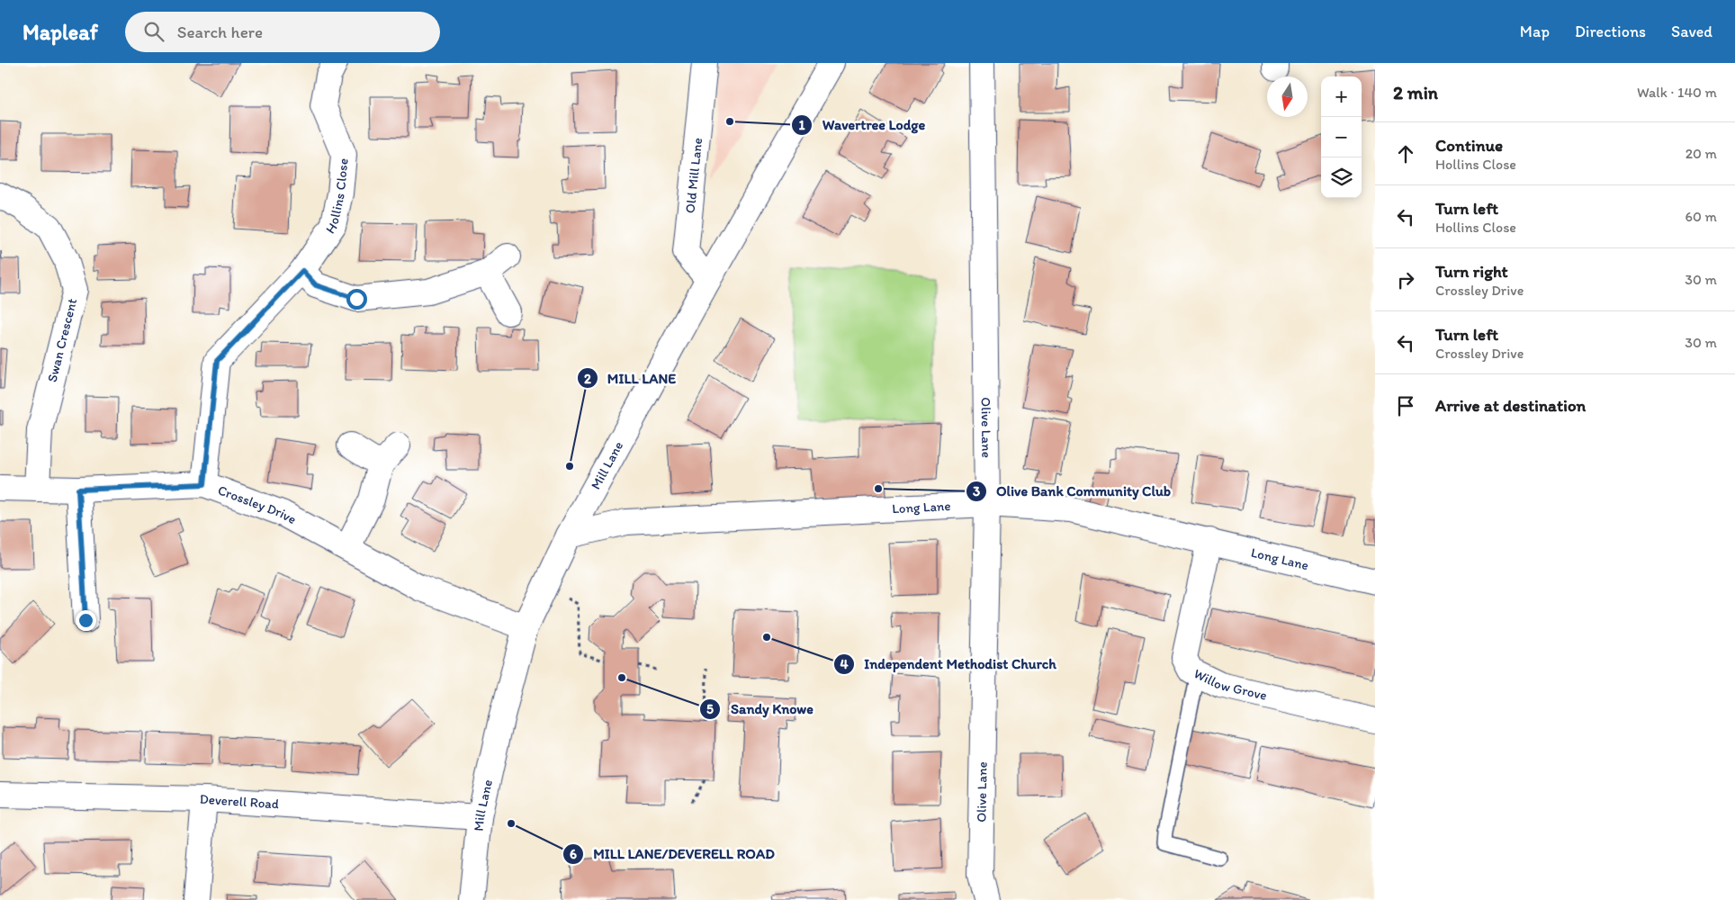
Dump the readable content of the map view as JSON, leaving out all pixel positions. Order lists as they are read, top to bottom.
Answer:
{
  "streets": {
    "street": [
      "Old Mill Lane",
      "Hollins Close",
      "Swan Crescent",
      "Olive Lane",
      "Mill Lane",
      "Crossley Drive",
      "Long Lane",
      "Willow Grove",
      "Deverell Road"
    ]
  },
  "crossings": [
    ["Old Mill Lane", "Mill Lane"],
    ["Hollins Close", "Crossley Drive"],
    ["Swan Crescent", "Crossley Drive"],
    ["Olive Lane", "Long Lane"],
    ["Mill Lane", "Crossley Drive"],
    ["Mill Lane", "Long Lane"],
    ["Mill Lane", "Deverell Road"],
    ["Long Lane", "Willow Grove"]
  ],
  "places": [
    "Wavertree Lodge",
    "MILL LANE",
    "Olive Bank Community Club",
    "Independent Methodist Church",
    "Sandy Knowe",
    "MILL LANE/DEVERELL ROAD"
  ],
  "north": "bottom",
  "page": {
    "header": "Mapleaf",
    "search": "Search here",
    "nav": ["Map", "Directions", "Saved"],
    "heading": ["2 min", "Walk · 140 m"],
    "map_buttons": ["+", "−"],
    "list": [
      ["Continue", "Hollins Close", "20 m"],
      ["Turn left", "Hollins Close", "60 m"],
      ["Turn right", "Crossley Drive", "30 m"],
      ["Turn left", "Crossley Drive", "30 m"],
      "Arrive at destination"
    ]
  }
}
